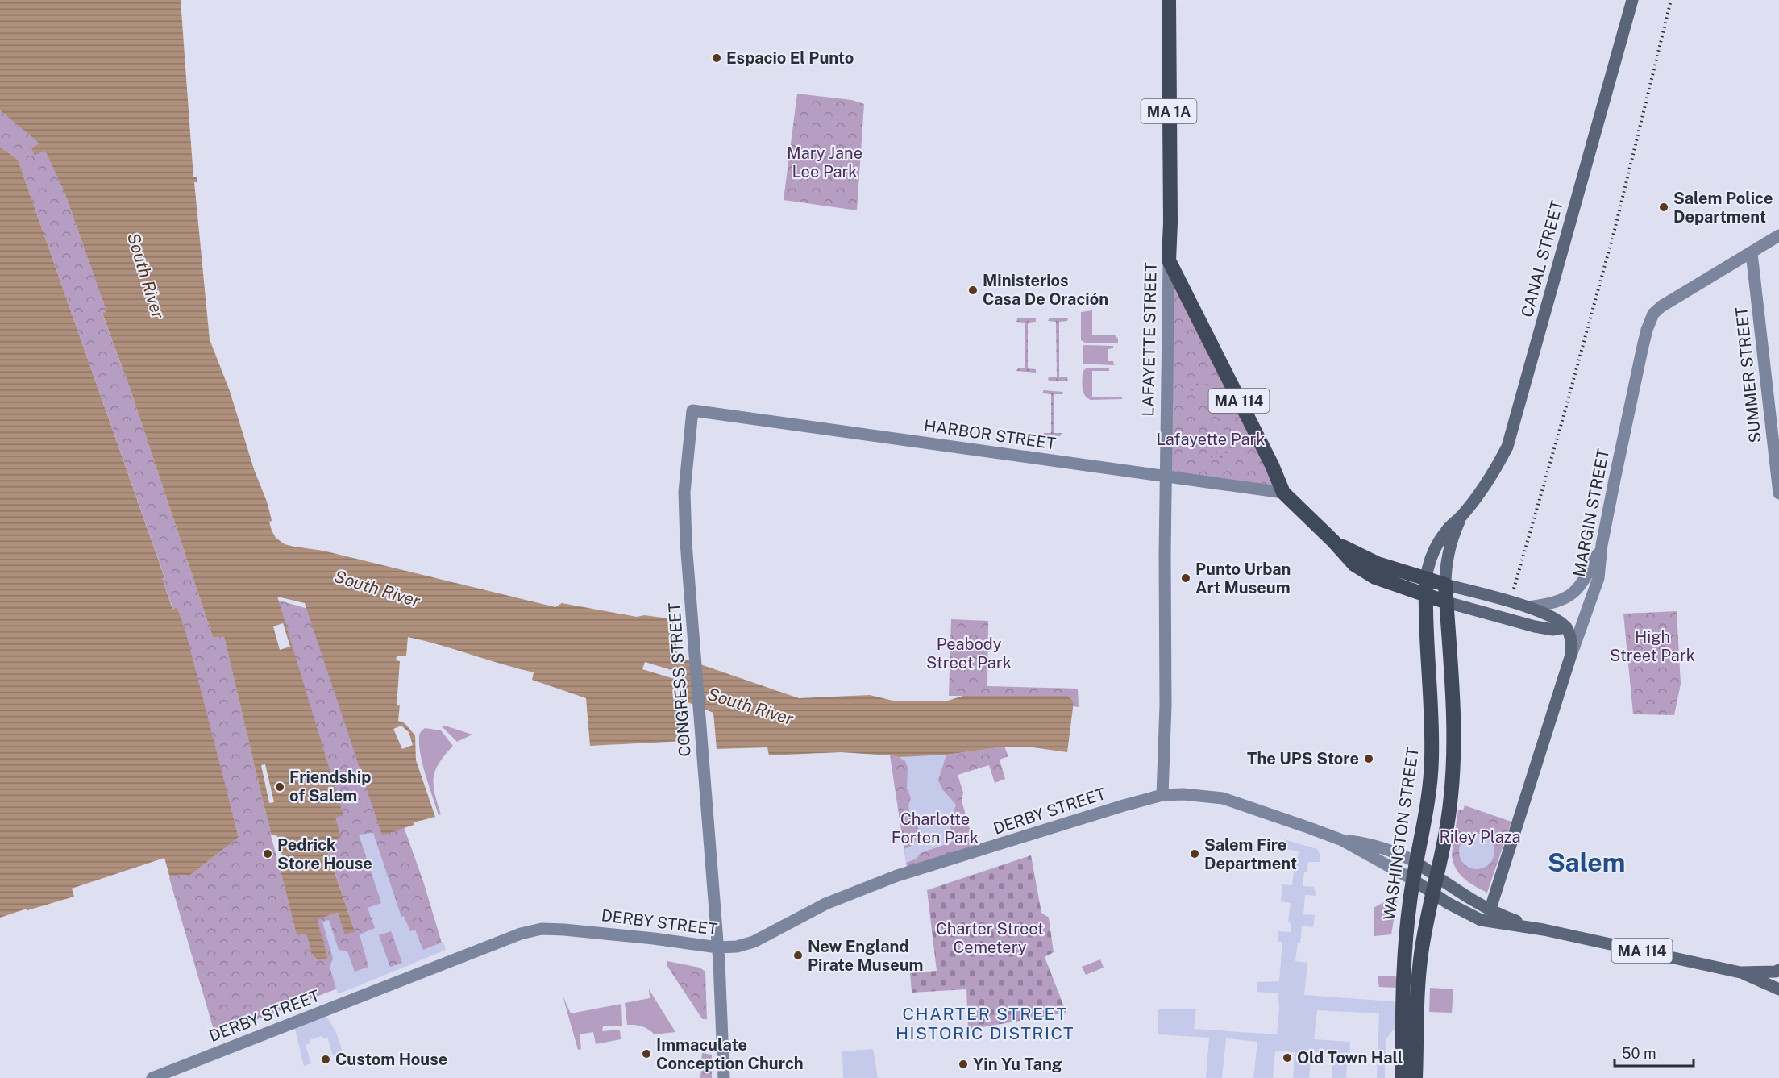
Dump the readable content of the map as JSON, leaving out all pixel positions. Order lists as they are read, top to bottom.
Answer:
{
  "streets": {
    "highway": [
      "MA 1A",
      "LAFAYETTE STREET",
      "MA 114",
      "WASHINGTON STREET"
    ],
    "main road": [
      "CANAL STREET",
      "SUMMER STREET",
      "HARBOR STREET",
      "MARGIN STREET",
      "CONGRESS STREET",
      "DERBY STREET"
    ]
  },
  "crossings": [
    ["CANAL STREET", "MA 114"],
    ["CANAL STREET", "WASHINGTON STREET"],
    ["LAFAYETTE STREET", "MA 114"],
    ["LAFAYETTE STREET", "HARBOR STREET"],
    ["LAFAYETTE STREET", "DERBY STREET"],
    ["SUMMER STREET", "MARGIN STREET"],
    ["MA 114", "HARBOR STREET"],
    ["MA 114", "MARGIN STREET"],
    ["MA 114", "WASHINGTON STREET"],
    ["HARBOR STREET", "CONGRESS STREET"],
    ["CONGRESS STREET", "DERBY STREET"]
  ],
  "districts": ["Salem", "CHARTER STREET HISTORIC DISTRICT"],
  "water": ["South River"],
  "parks": [
    "Mary Jane Lee Park",
    "Lafayette Park",
    "High Street Park",
    "Peabody Street Park",
    "Charlotte Forten Park",
    "Riley Plaza",
    "Charter Street Cemetery"
  ],
  "places": [
    "Espacio El Punto",
    "Salem Police Department",
    "Ministerios Casa De Oración",
    "Punto Urban Art Museum",
    "The UPS Store",
    "Friendship of Salem",
    "Pedrick Store House",
    "Salem Fire Department",
    "New England Pirate Museum",
    "Immaculate Conception Church",
    "Old Town Hall",
    "Custom House",
    "Yin Yu Tang"
  ],
  "scale_bar": "50 m"
}
